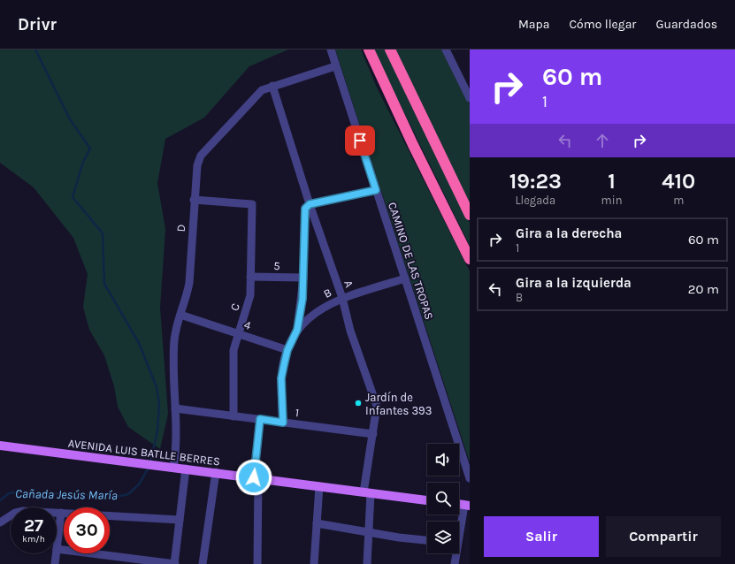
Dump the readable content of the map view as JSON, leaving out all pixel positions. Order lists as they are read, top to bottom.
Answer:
{
  "streets": {
    "main road": ["AVENIDA LUIS BATLLE BERRES"],
    "street": [
      "D",
      "CAMINO DE LAS TROPAS",
      "5",
      "A",
      "B",
      "C",
      "4",
      "1"
    ]
  },
  "crossings": [
    ["D", "CAMINO DE LAS TROPAS"],
    ["D", "A"],
    ["D", "C"],
    ["D", "4"],
    ["D", "1"],
    ["D", "AVENIDA LUIS BATLLE BERRES"],
    ["CAMINO DE LAS TROPAS", "B"],
    ["5", "C"],
    ["A", "B"],
    ["A", "1"],
    ["A", "AVENIDA LUIS BATLLE BERRES"],
    ["B", "4"],
    ["B", "1"],
    ["C", "4"],
    ["C", "1"]
  ],
  "water": ["Cañada Jesús María"],
  "places": ["Jardín de Infantes 393"],
  "page": {
    "header": "Drivr",
    "nav": ["Mapa", "Cómo llegar", "Guardados"],
    "turn": ["60 m", "1"],
    "eta": [
      "19:23",
      "Llegada",
      "1",
      "min",
      "410",
      "m"
    ],
    "list": [
      {
        "name": "Gira a la derecha",
        "note": "1",
        "value": "60 m"
      },
      {
        "name": "Gira a la izquierda",
        "note": "B",
        "value": "20 m"
      }
    ],
    "speed": "27 km/h",
    "limit": "30",
    "buttons": ["Salir", "Compartir"]
  }
}
